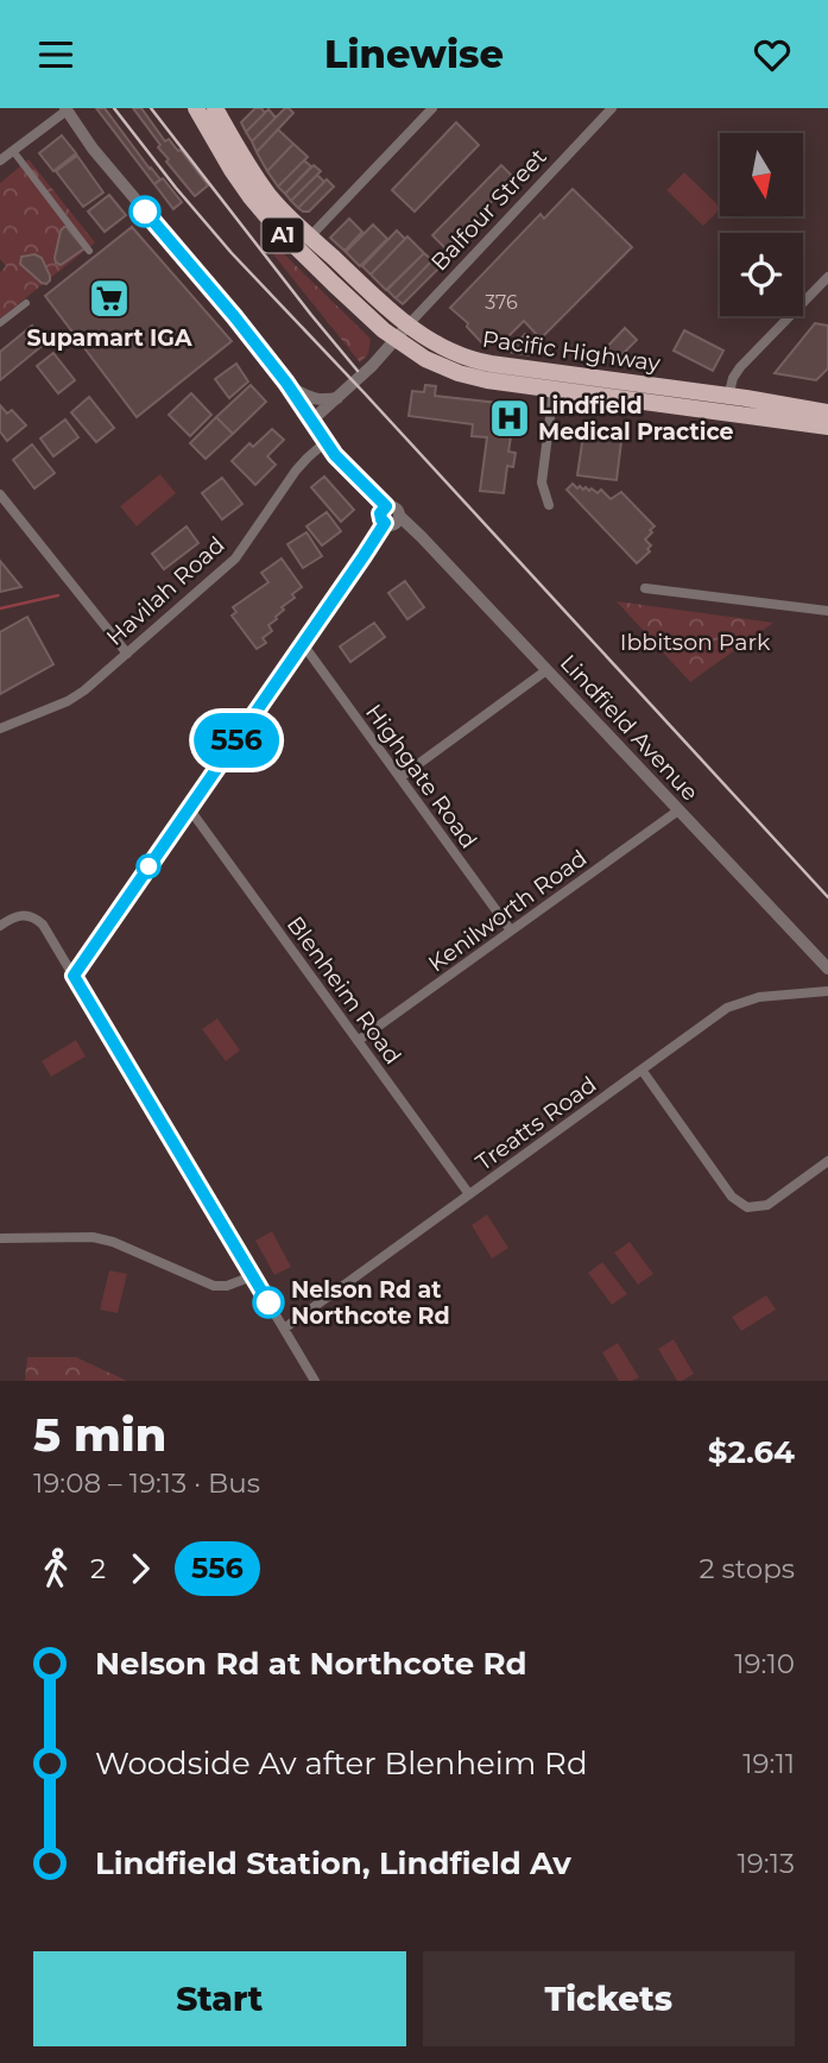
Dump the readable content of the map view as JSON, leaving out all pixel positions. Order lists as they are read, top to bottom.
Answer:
{
  "streets": {
    "highway": ["A1", "Pacific Highway"],
    "street": [
      "Balfour Street",
      "Havilah Road",
      "Lindfield Avenue",
      "Highgate Road",
      "Kenilworth Road",
      "Blenheim Road",
      "Treatts Road"
    ]
  },
  "crossings": [
    ["Balfour Street", "Pacific Highway"],
    ["Lindfield Avenue", "Kenilworth Road"],
    ["Highgate Road", "Kenilworth Road"],
    ["Kenilworth Road", "Blenheim Road"],
    ["Blenheim Road", "Treatts Road"]
  ],
  "parks": ["Ibbitson Park"],
  "places": {
    "supermarket": ["Supamart IGA"],
    "hospital": ["Lindfield Medical Practice"],
    "other": ["Nelson Rd at Northcote Rd"]
  },
  "lines": ["bus line 556"],
  "house_numbers": ["376"],
  "north": "bottom",
  "page": {
    "header": "Linewise",
    "on_map": "556",
    "heading": ["5 min", "19:08 – 19:13 · Bus", "$2.64"],
    "legs": ["2", "556", "2 stops"],
    "list": [
      {
        "name": "Nelson Rd at Northcote Rd",
        "value": "19:10"
      },
      {
        "name": "Woodside Av after Blenheim Rd",
        "value": "19:11"
      },
      {
        "name": "Lindfield Station, Lindfield Av",
        "value": "19:13"
      }
    ],
    "buttons": ["Start", "Tickets"]
  }
}
